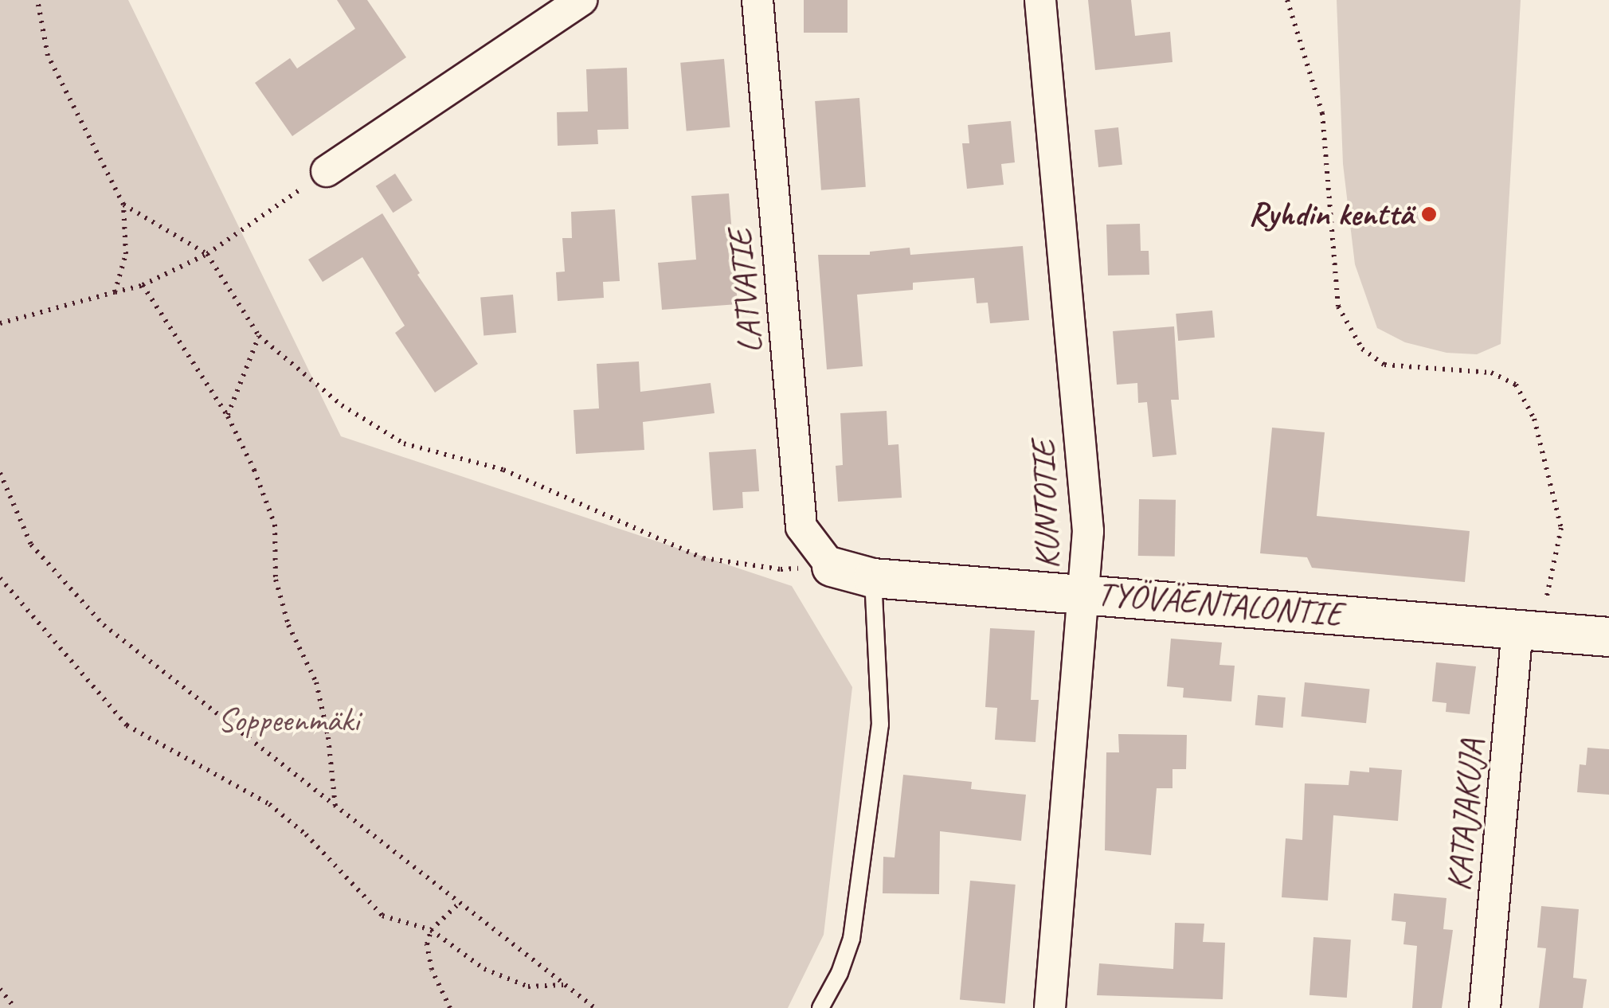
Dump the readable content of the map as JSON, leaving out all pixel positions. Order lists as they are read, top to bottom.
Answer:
{
  "streets": {
    "street": [
      "LATVATIE",
      "KUNTOTIE",
      "TYÖVÄENTALONTIE",
      "KATAJAKUJA"
    ]
  },
  "crossings": [
    ["LATVATIE", "TYÖVÄENTALONTIE"],
    ["KUNTOTIE", "TYÖVÄENTALONTIE"],
    ["TYÖVÄENTALONTIE", "KATAJAKUJA"]
  ],
  "parks": ["Soppeenmäki"],
  "places": ["Ryhdin kenttä"]
}
